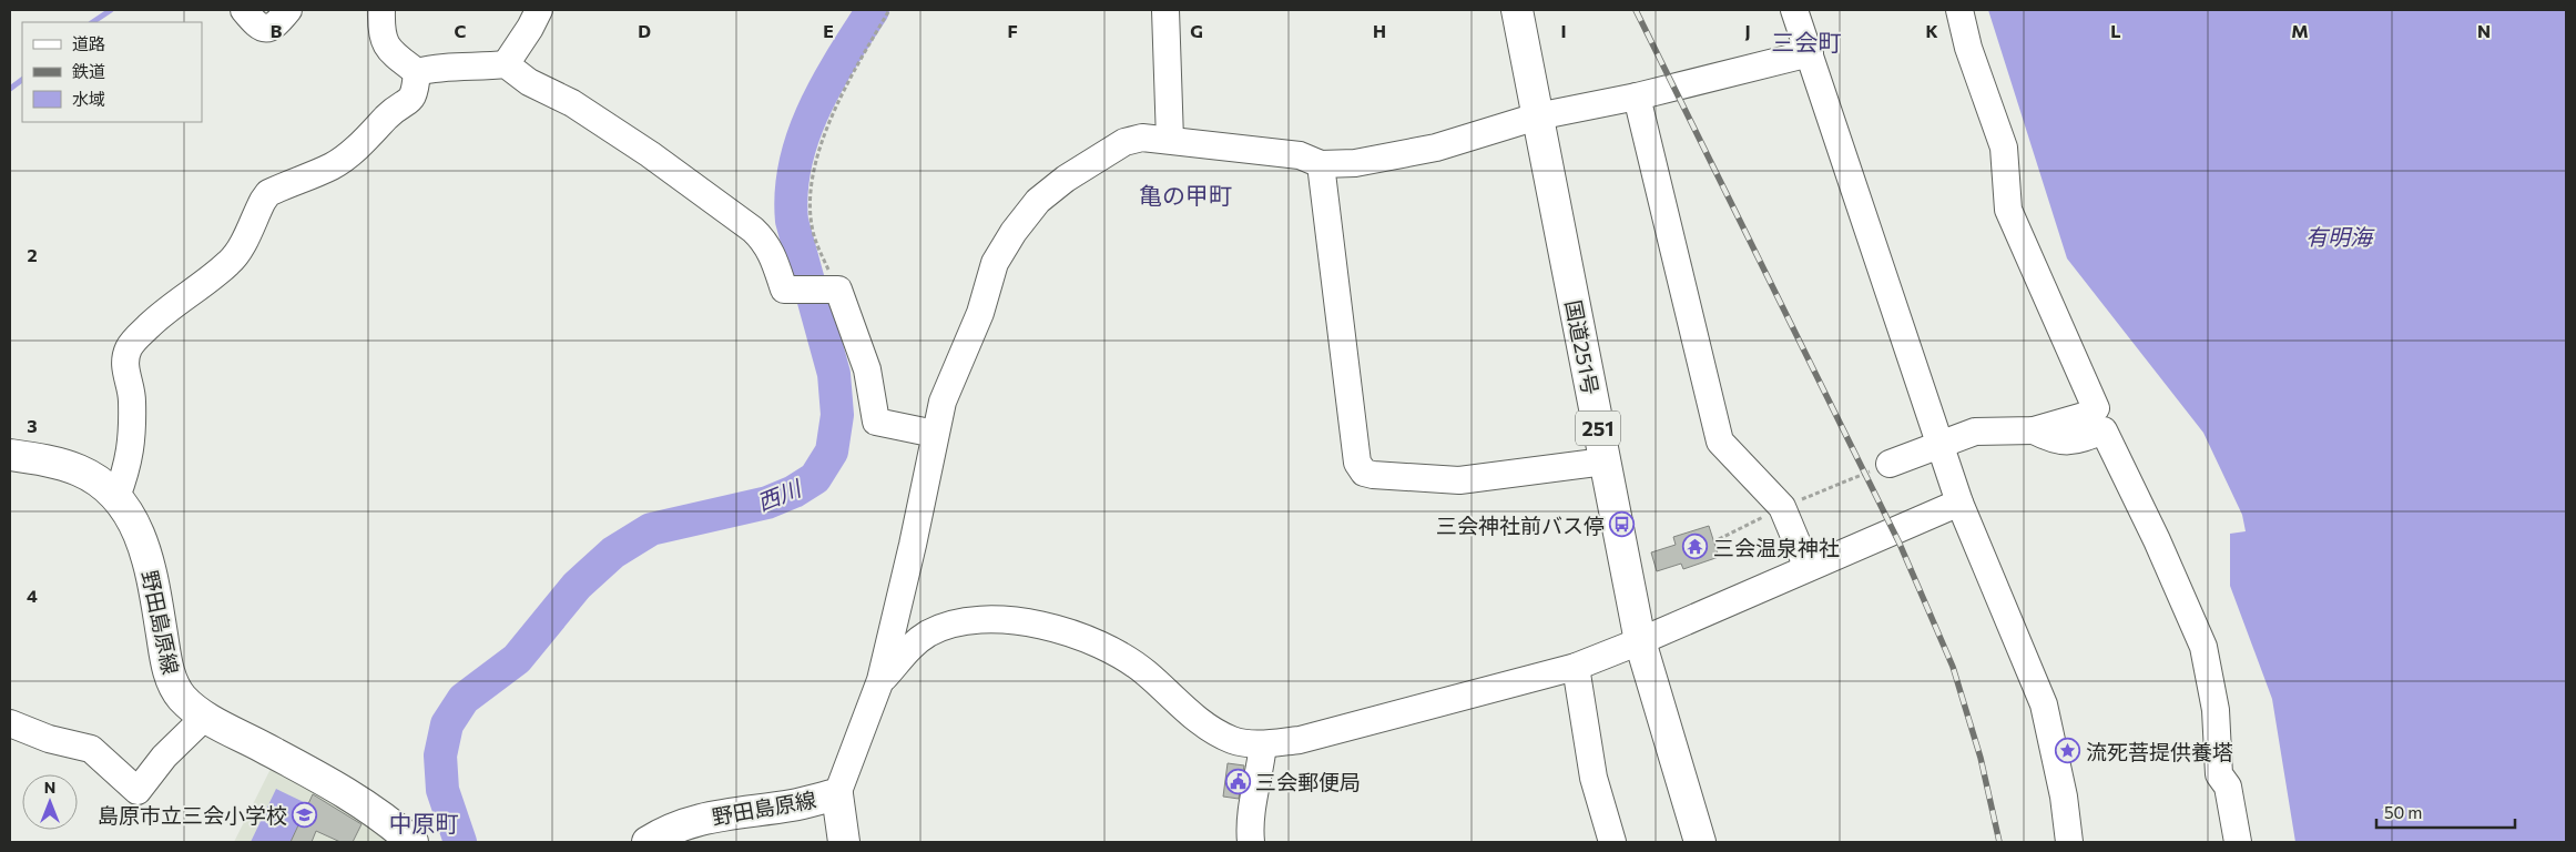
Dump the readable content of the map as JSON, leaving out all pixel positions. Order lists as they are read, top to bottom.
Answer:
{
  "streets": {
    "main road": ["国道251号", "251", "野田島原線"]
  },
  "districts": ["三会町", "亀の甲町", "中原町"],
  "water": ["有明海", "西川"],
  "places": {
    "bus stop": ["三会神社前バス停"],
    "temple": ["三会温泉神社"],
    "place": ["流死菩提供養塔"],
    "public building": ["三会郵便局"],
    "school or university": ["島原市立三会小学校"]
  },
  "legend": ["道路", "鉄道", "水域"],
  "scale_bar": "50 m",
  "north": "top",
  "grid": {
    "columns": [
      "B",
      "C",
      "D",
      "E",
      "F",
      "G",
      "H",
      "I",
      "J",
      "K",
      "L",
      "M",
      "N"
    ],
    "rows": ["2", "3", "4"]
  }
}
